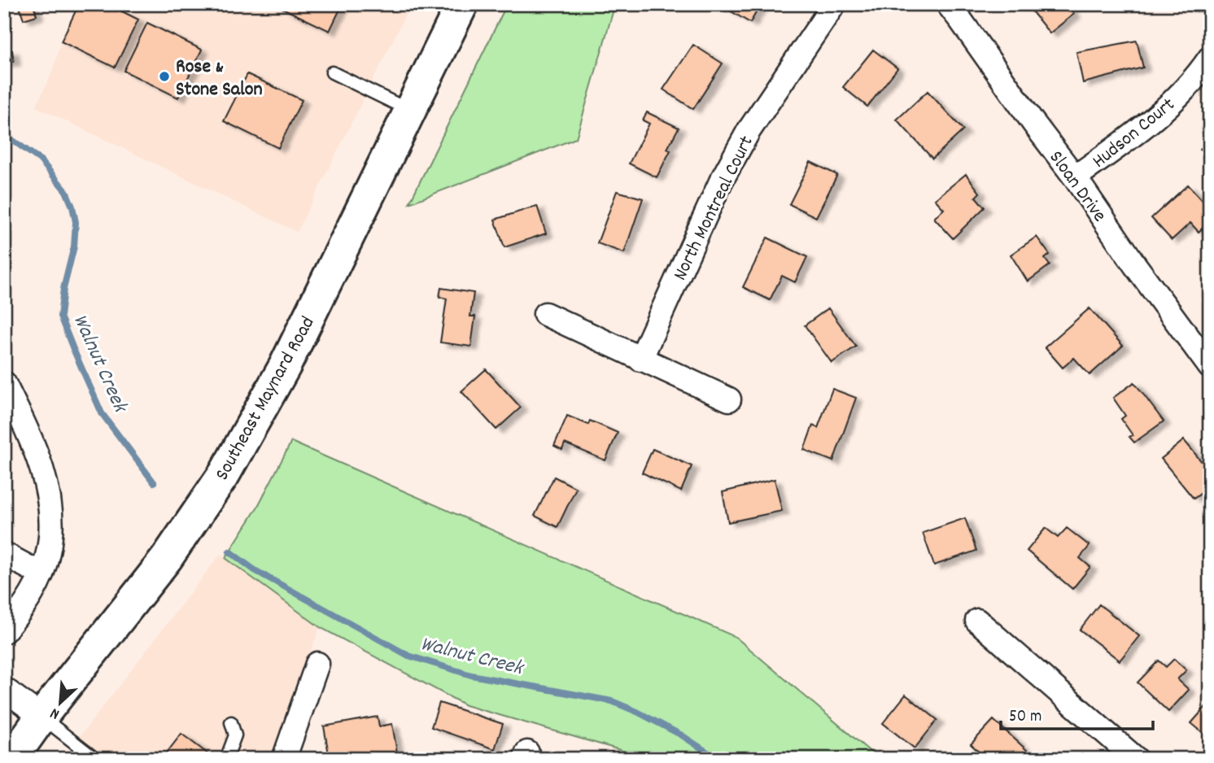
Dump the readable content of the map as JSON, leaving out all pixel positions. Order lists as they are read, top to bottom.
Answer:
{
  "streets": {
    "main road": ["Southeast Maynard Road"],
    "street": ["Hudson Court", "Sloan Drive", "North Montreal Court"]
  },
  "crossings": [
    ["Hudson Court", "Sloan Drive"]
  ],
  "water": ["Walnut Creek"],
  "places": ["Rose & Stone Salon"],
  "scale_bar": "50 m",
  "north": "bottom left"
}
